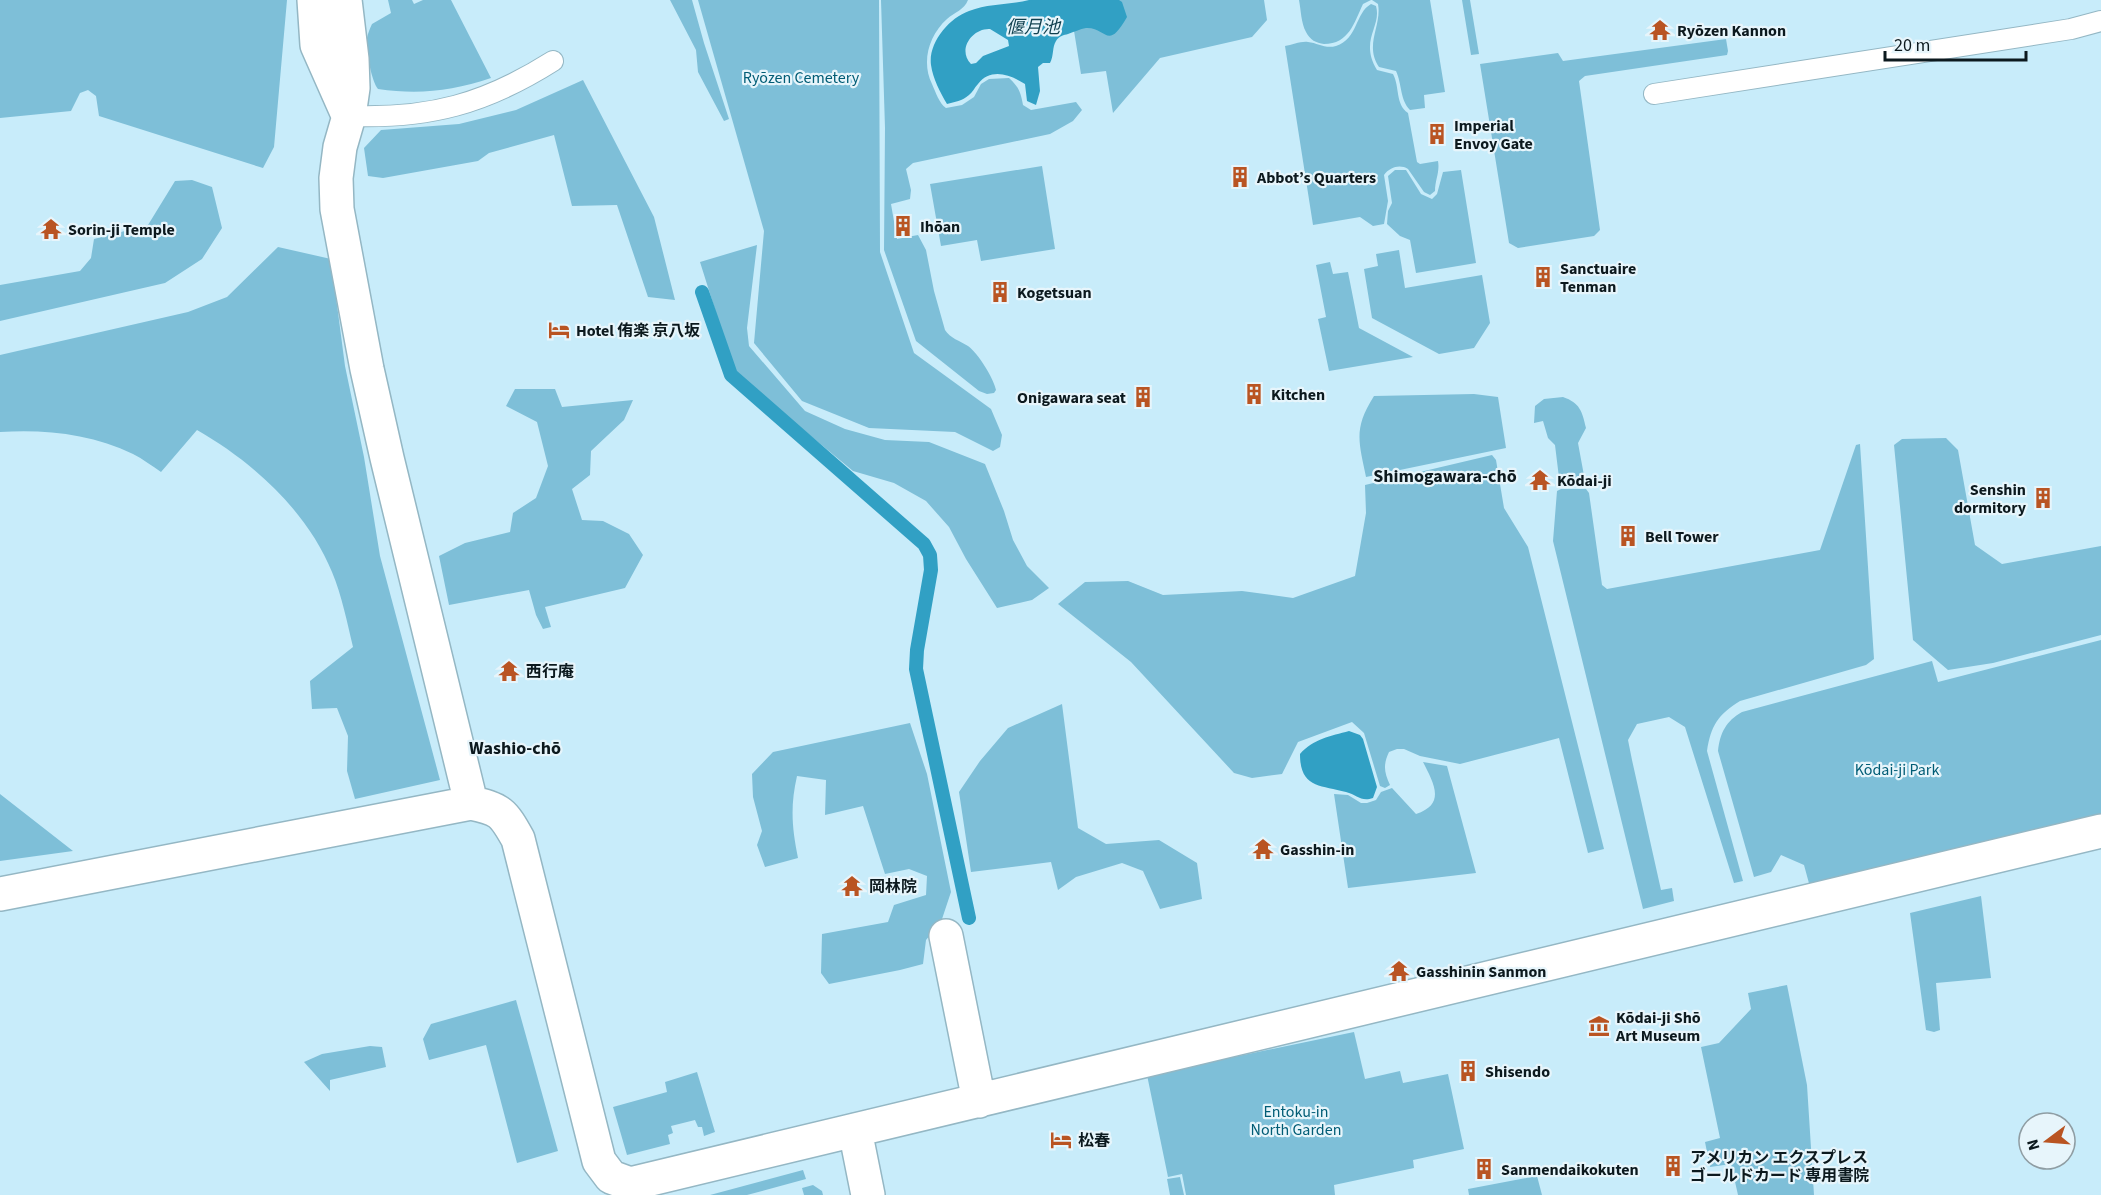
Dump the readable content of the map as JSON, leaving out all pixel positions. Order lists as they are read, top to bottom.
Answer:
{
  "districts": ["Shimogawara-chō", "Washio-chō"],
  "water": ["偃月池"],
  "parks": ["Ryōzen Cemetery", "Kōdai-ji Park", "Entoku-in North Garden"],
  "places": {
    "temple": [
      "Ryōzen Kannon",
      "Sorin-ji Temple",
      "Kōdai-ji",
      "西行庵",
      "Gasshin-in",
      "岡林院",
      "Gasshinin Sanmon"
    ],
    "building": [
      "Imperial Envoy Gate",
      "Abbot’s Quarters",
      "Ihōan",
      "Sanctuaire Tenman",
      "Kogetsuan",
      "Kitchen",
      "Onigawara seat",
      "Senshin dormitory",
      "Bell Tower",
      "Shisendo",
      "アメリカン エクスプレス ゴールドカード 専用書院",
      "Sanmendaikokuten"
    ],
    "hotel": ["Hotel 侑楽 京八坂", "松春"],
    "museum": ["Kōdai-ji Shō Art Museum"]
  },
  "scale_bar": "20 m",
  "north": "left"
}
